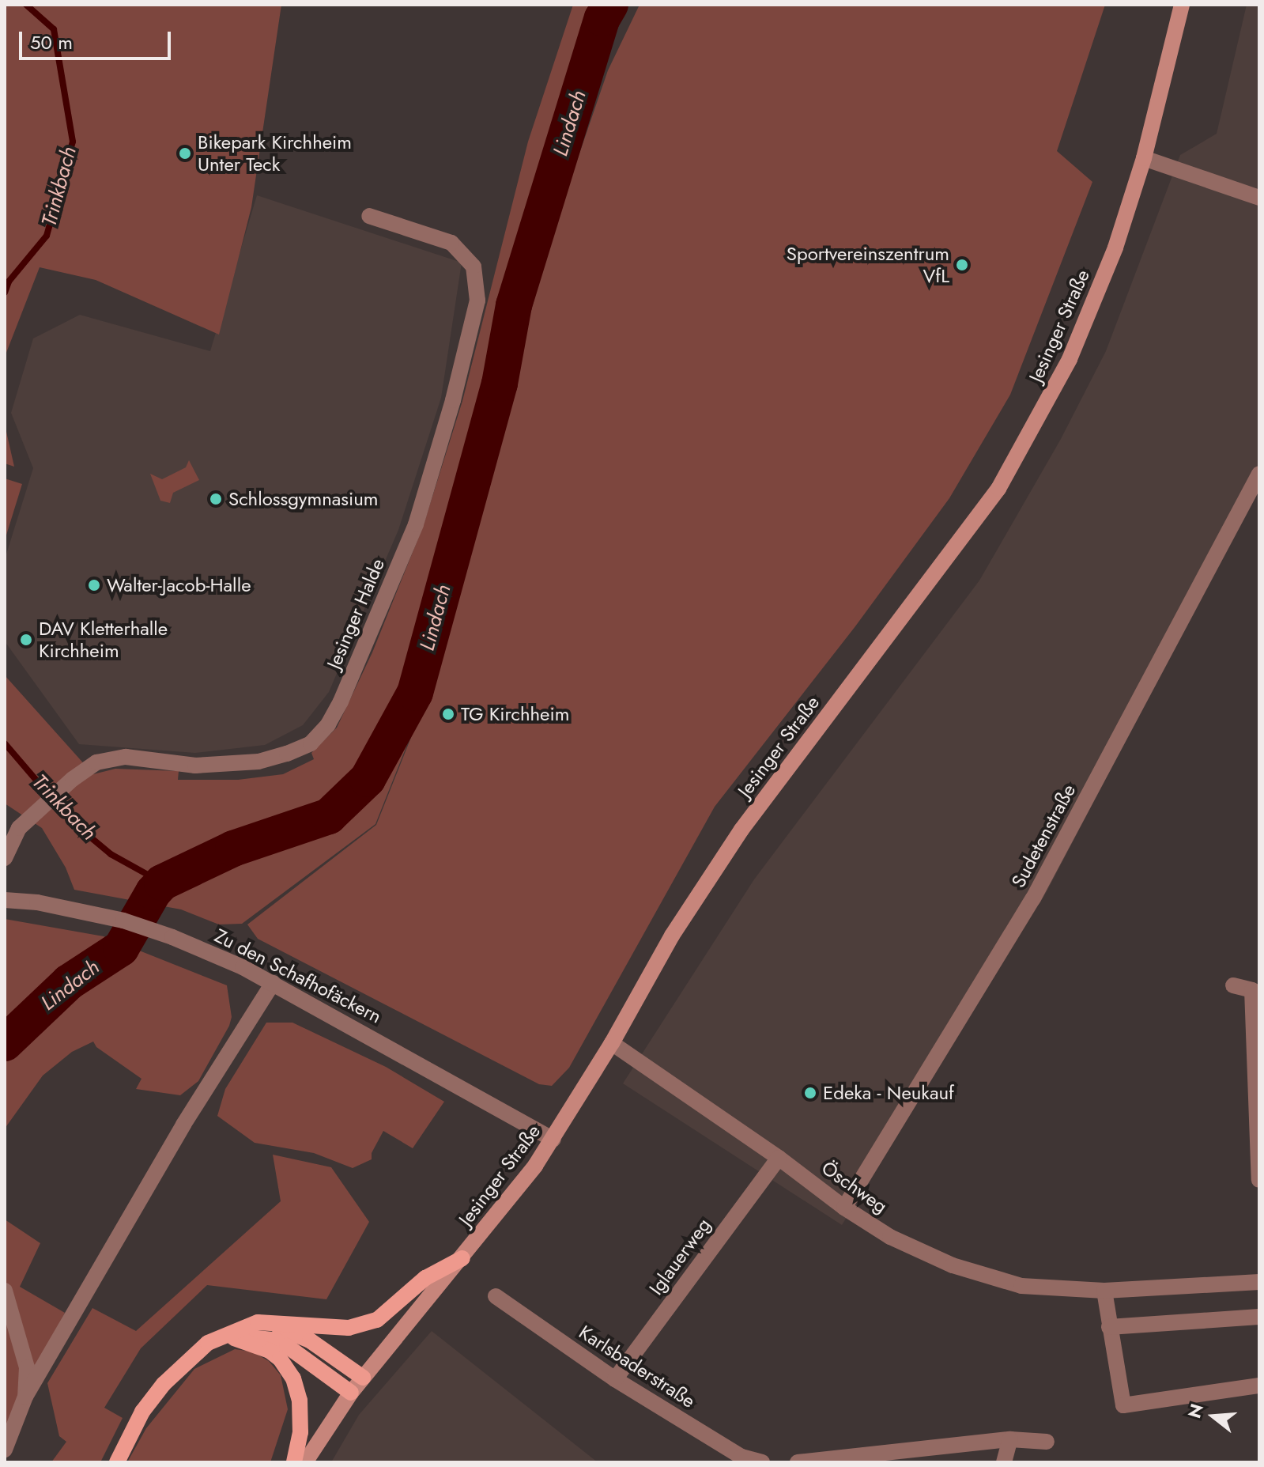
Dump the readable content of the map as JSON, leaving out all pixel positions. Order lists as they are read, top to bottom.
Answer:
{
  "streets": {
    "main road": ["Jesinger Straße"],
    "street": [
      "Jesinger Halde",
      "Sudetenstraße",
      "Zu den Schafhofäckern",
      "Öschweg",
      "Iglauerweg",
      "Karlsbaderstraße"
    ]
  },
  "crossings": [
    ["Jesinger Straße", "Zu den Schafhofäckern"],
    ["Jesinger Straße", "Öschweg"],
    ["Sudetenstraße", "Öschweg"],
    ["Öschweg", "Iglauerweg"],
    ["Iglauerweg", "Karlsbaderstraße"]
  ],
  "water": ["Lindach", "Trinkbach"],
  "places": [
    "Bikepark Kirchheim Unter Teck",
    "Sportvereinszentrum VfL",
    "Schlossgymnasium",
    "Walter-Jacob-Halle",
    "DAV Kletterhalle Kirchheim",
    "TG Kirchheim",
    "Edeka - Neukauf"
  ],
  "scale_bar": "50 m",
  "north": "left"
}
